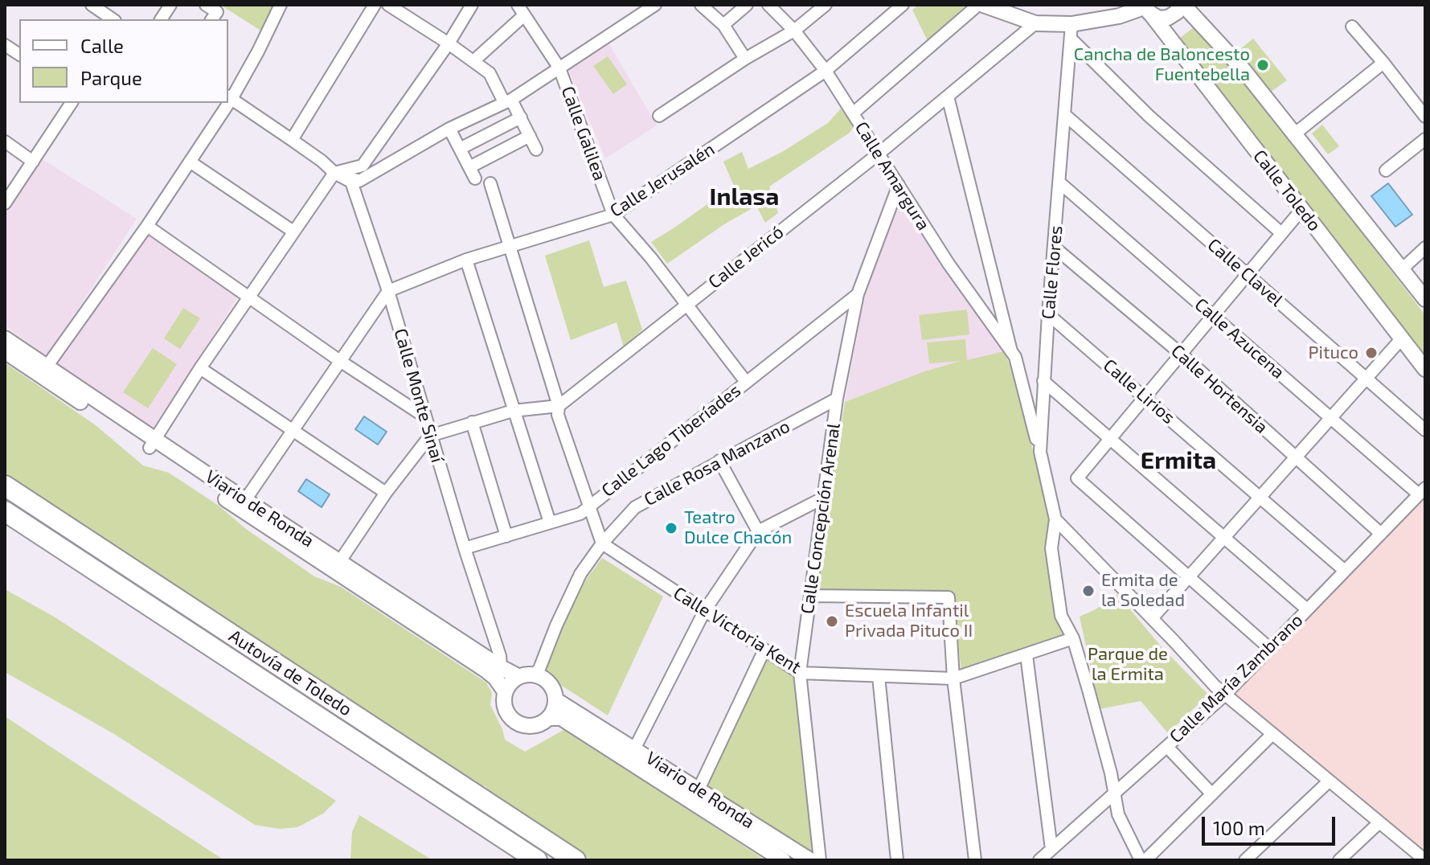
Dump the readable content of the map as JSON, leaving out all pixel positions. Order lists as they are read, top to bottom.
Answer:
{
  "streets": {
    "highway": ["Autovía de Toledo"],
    "main road": ["Calle Toledo", "Viario de Ronda"],
    "street": [
      "Calle Galilea",
      "Calle Amargura",
      "Calle Jerusalén",
      "Calle Jericó",
      "Calle Flores",
      "Calle Clavel",
      "Calle Azucena",
      "Calle Hortensia",
      "Calle Lirios",
      "Calle Monte Sinaí",
      "Calle Lago Tiberíades",
      "Calle Rosa Manzano",
      "Calle Concepción Arenal",
      "Calle Victoria Kent",
      "Calle María Zambrano"
    ]
  },
  "crossings": [
    ["Calle Galilea", "Calle Jerusalén"],
    ["Calle Galilea", "Calle Jericó"],
    ["Calle Galilea", "Calle Lago Tiberíades"],
    ["Calle Amargura", "Calle Jerusalén"],
    ["Calle Amargura", "Calle Jericó"],
    ["Calle Amargura", "Calle Concepción Arenal"],
    ["Calle Jerusalén", "Calle Monte Sinaí"],
    ["Calle Flores", "Calle Clavel"],
    ["Calle Flores", "Calle Azucena"],
    ["Calle Flores", "Calle Hortensia"],
    ["Calle Flores", "Calle Lirios"],
    ["Calle Azucena", "Calle María Zambrano"],
    ["Calle Hortensia", "Calle María Zambrano"],
    ["Calle Lirios", "Calle María Zambrano"],
    ["Calle Monte Sinaí", "Calle Lago Tiberíades"],
    ["Calle Monte Sinaí", "Viario de Ronda"],
    ["Calle Lago Tiberíades", "Calle Concepción Arenal"],
    ["Calle Rosa Manzano", "Viario de Ronda"],
    ["Calle Rosa Manzano", "Calle Concepción Arenal"],
    ["Calle Rosa Manzano", "Calle Victoria Kent"],
    ["Calle Concepción Arenal", "Calle Victoria Kent"]
  ],
  "districts": ["Inlasa", "Ermita"],
  "parks": ["Parque de la Ermita"],
  "places": [
    "Cancha de Baloncesto Fuentebella",
    "Pituco",
    "Teatro Dulce Chacón",
    "Ermita de la Soledad",
    "Escuela Infantil Privada Pituco II"
  ],
  "legend": ["Calle", "Parque"],
  "scale_bar": "100 m"
}
